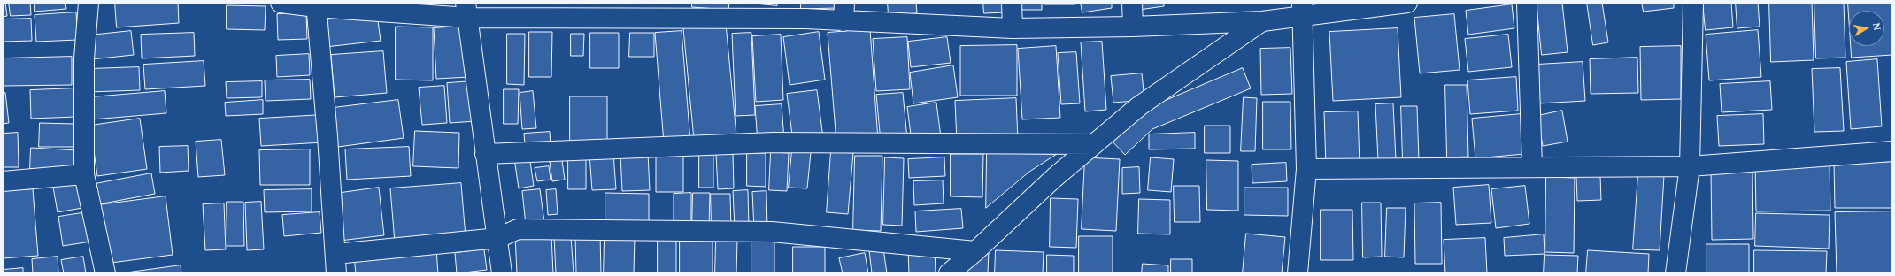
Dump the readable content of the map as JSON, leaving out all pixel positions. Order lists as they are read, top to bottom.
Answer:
{
  "north": "right"
}
